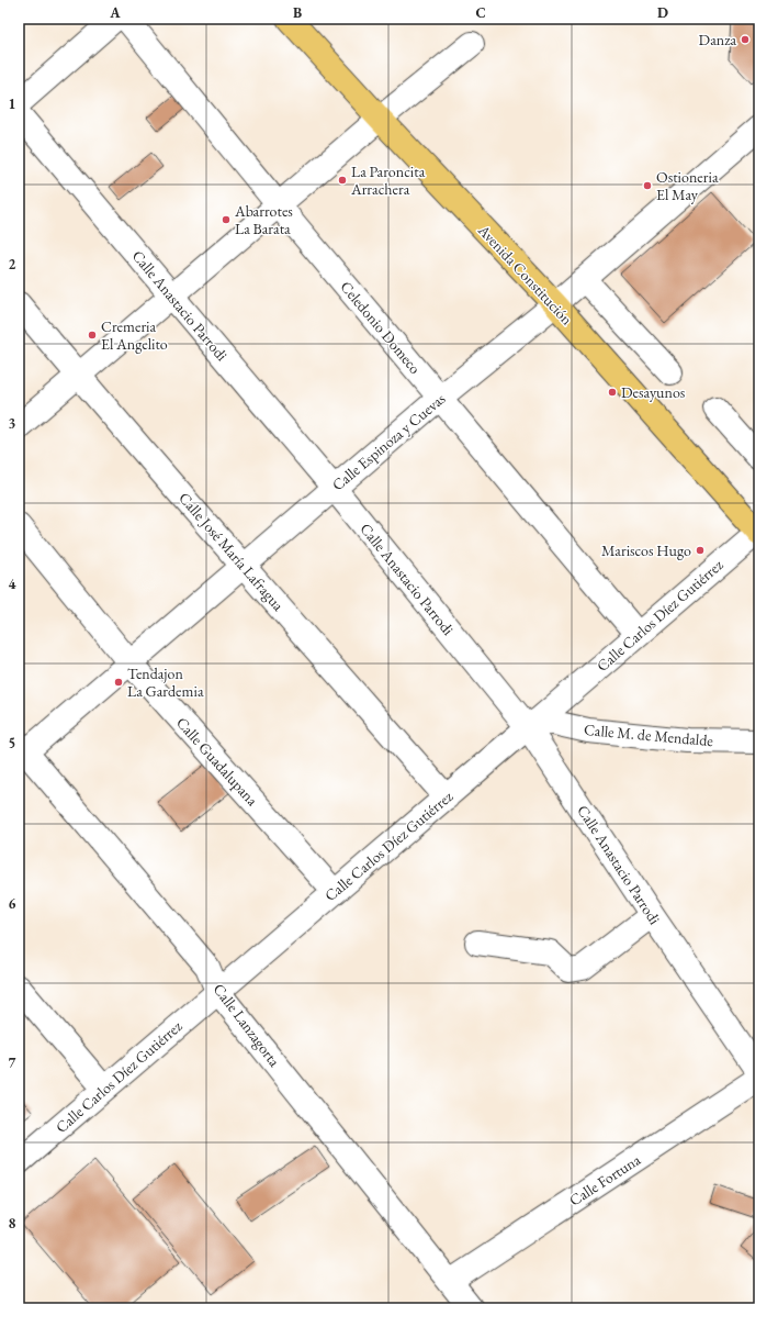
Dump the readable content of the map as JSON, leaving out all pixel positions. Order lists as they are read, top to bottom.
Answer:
{
  "streets": {
    "main road": ["Avenida Constitución"],
    "street": [
      "Calle Anastacio Parrodi",
      "Celedonio Domeco",
      "Calle Espinoza y Cuevas",
      "Calle José María Lafragua",
      "Calle Carlos Díez Gutiérrez",
      "Calle M. de Mendalde",
      "Calle Guadalupana",
      "Calle Lanzagorta",
      "Calle Fortuna"
    ]
  },
  "crossings": [
    ["Avenida Constitución", "Calle Espinoza y Cuevas"],
    ["Avenida Constitución", "Calle Carlos Díez Gutiérrez"],
    ["Calle Anastacio Parrodi", "Calle Espinoza y Cuevas"],
    ["Calle Anastacio Parrodi", "Calle Carlos Díez Gutiérrez"],
    ["Calle Anastacio Parrodi", "Calle M. de Mendalde"],
    ["Celedonio Domeco", "Calle Espinoza y Cuevas"],
    ["Celedonio Domeco", "Calle Carlos Díez Gutiérrez"],
    ["Calle Espinoza y Cuevas", "Calle José María Lafragua"],
    ["Calle Espinoza y Cuevas", "Calle Guadalupana"],
    ["Calle Espinoza y Cuevas", "Calle Lanzagorta"],
    ["Calle José María Lafragua", "Calle Carlos Díez Gutiérrez"],
    ["Calle Carlos Díez Gutiérrez", "Calle M. de Mendalde"],
    ["Calle Carlos Díez Gutiérrez", "Calle Guadalupana"],
    ["Calle Carlos Díez Gutiérrez", "Calle Lanzagorta"],
    ["Calle Lanzagorta", "Calle Fortuna"]
  ],
  "places": [
    "Danza",
    "La Paroncita Arrachera",
    "Ostioneria El May",
    "Abarrotes La Barata",
    "Cremeria El Angelito",
    "Desayunos",
    "Mariscos Hugo",
    "Tendajon La Gardemia"
  ],
  "grid": {
    "columns": [
      "A",
      "B",
      "C",
      "D"
    ],
    "rows": [
      "1",
      "2",
      "3",
      "4",
      "5",
      "6",
      "7",
      "8"
    ]
  }
}
